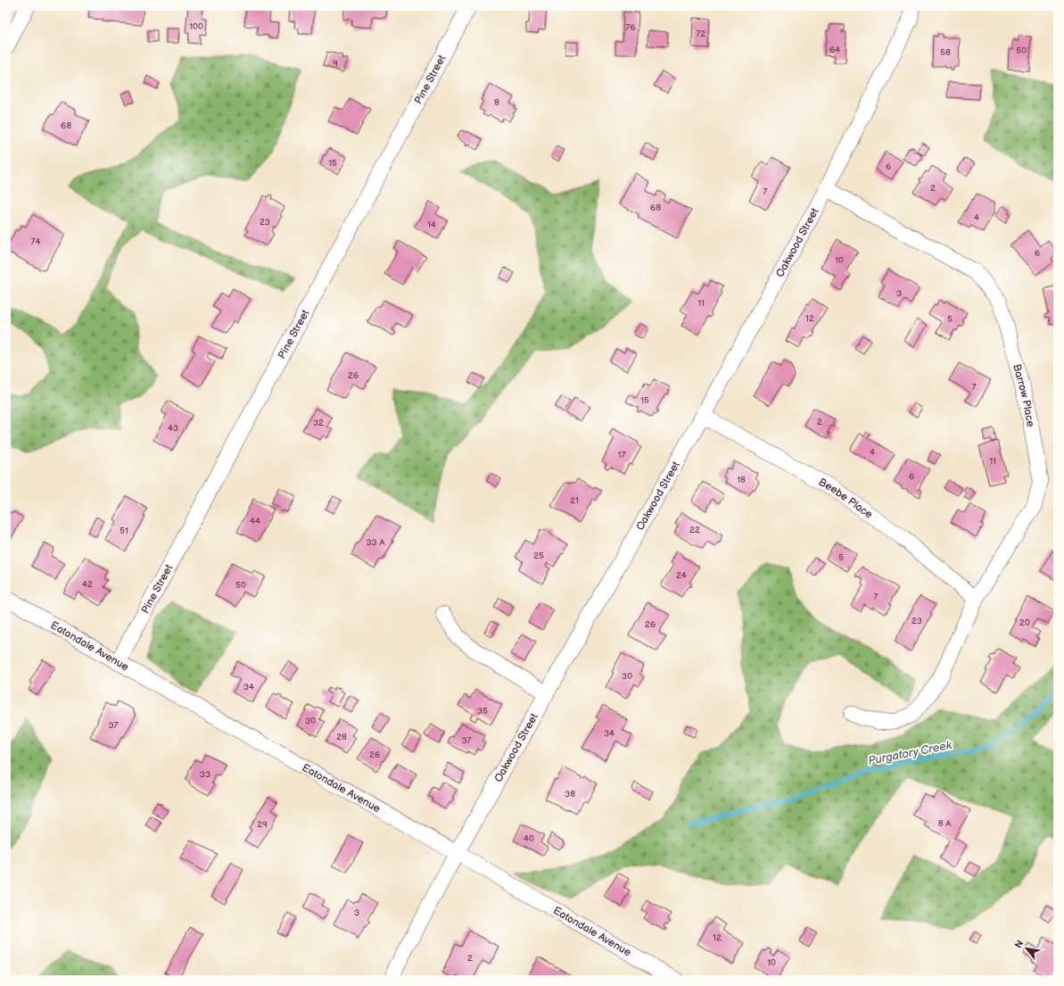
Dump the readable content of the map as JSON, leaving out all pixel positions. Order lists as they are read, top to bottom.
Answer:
{
  "streets": {
    "street": [
      "Pine Street",
      "Oakwood Street",
      "Barrow Place",
      "Beebe Place",
      "Eatondale Avenue"
    ]
  },
  "crossings": [
    ["Pine Street", "Eatondale Avenue"],
    ["Oakwood Street", "Barrow Place"],
    ["Oakwood Street", "Beebe Place"],
    ["Oakwood Street", "Eatondale Avenue"],
    ["Barrow Place", "Beebe Place"]
  ],
  "water": ["Purgatory Creek"],
  "house_numbers": [
    "100",
    "76",
    "72",
    "64",
    "50",
    "58",
    "9",
    "8",
    "68",
    "15",
    "6",
    "2",
    "7",
    "68",
    "4",
    "23",
    "14",
    "74",
    "6",
    "10",
    "3",
    "11",
    "12",
    "5",
    "26",
    "7",
    "15",
    "2",
    "32",
    "43",
    "4",
    "17",
    "11",
    "6",
    "18",
    "21",
    "44",
    "22",
    "51",
    "33 A",
    "25",
    "5",
    "24",
    "42",
    "50",
    "7",
    "23",
    "20",
    "26",
    "30",
    "34",
    "35",
    "30",
    "37",
    "34",
    "28",
    "37",
    "26",
    "33",
    "38",
    "8 A",
    "29",
    "40",
    "3",
    "12",
    "2",
    "10"
  ],
  "north": "top left"
}
